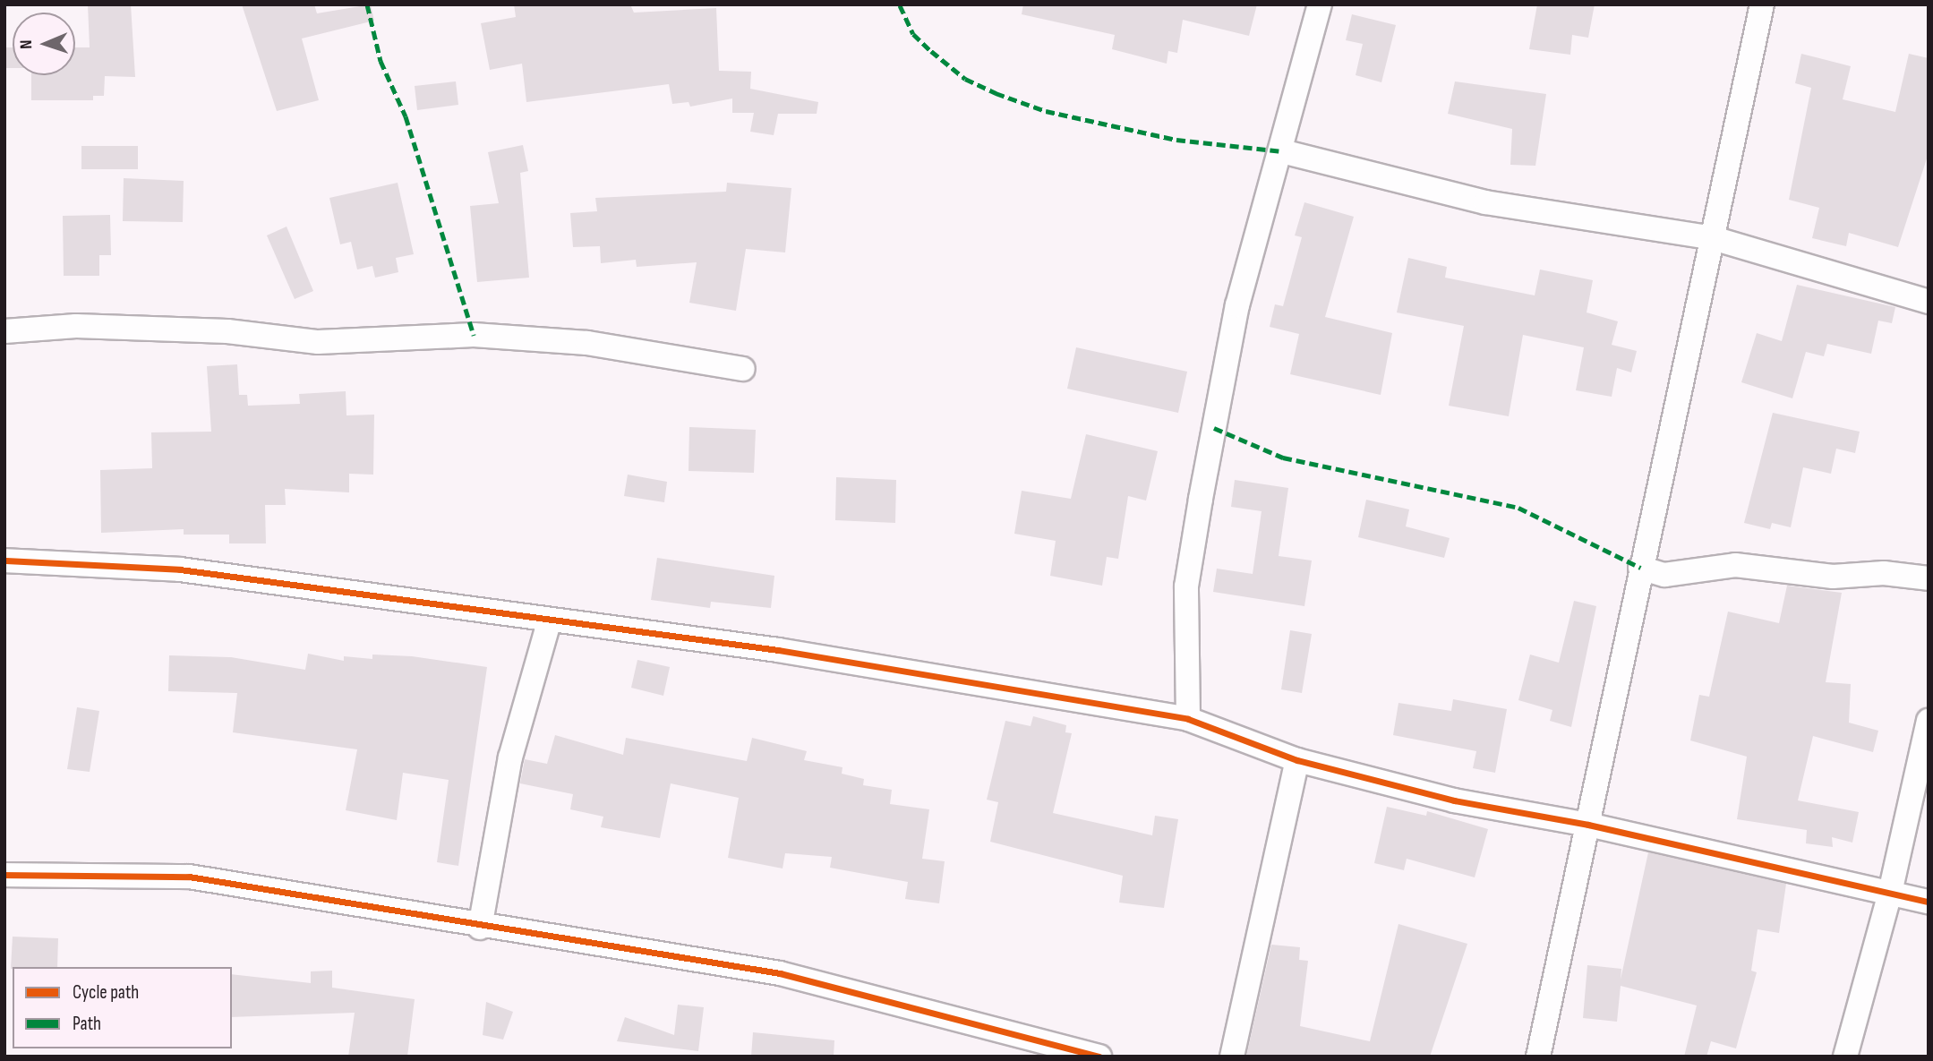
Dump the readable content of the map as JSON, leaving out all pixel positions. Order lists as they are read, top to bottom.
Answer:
{
  "legend": ["Cycle path", "Path"],
  "north": "left"
}
